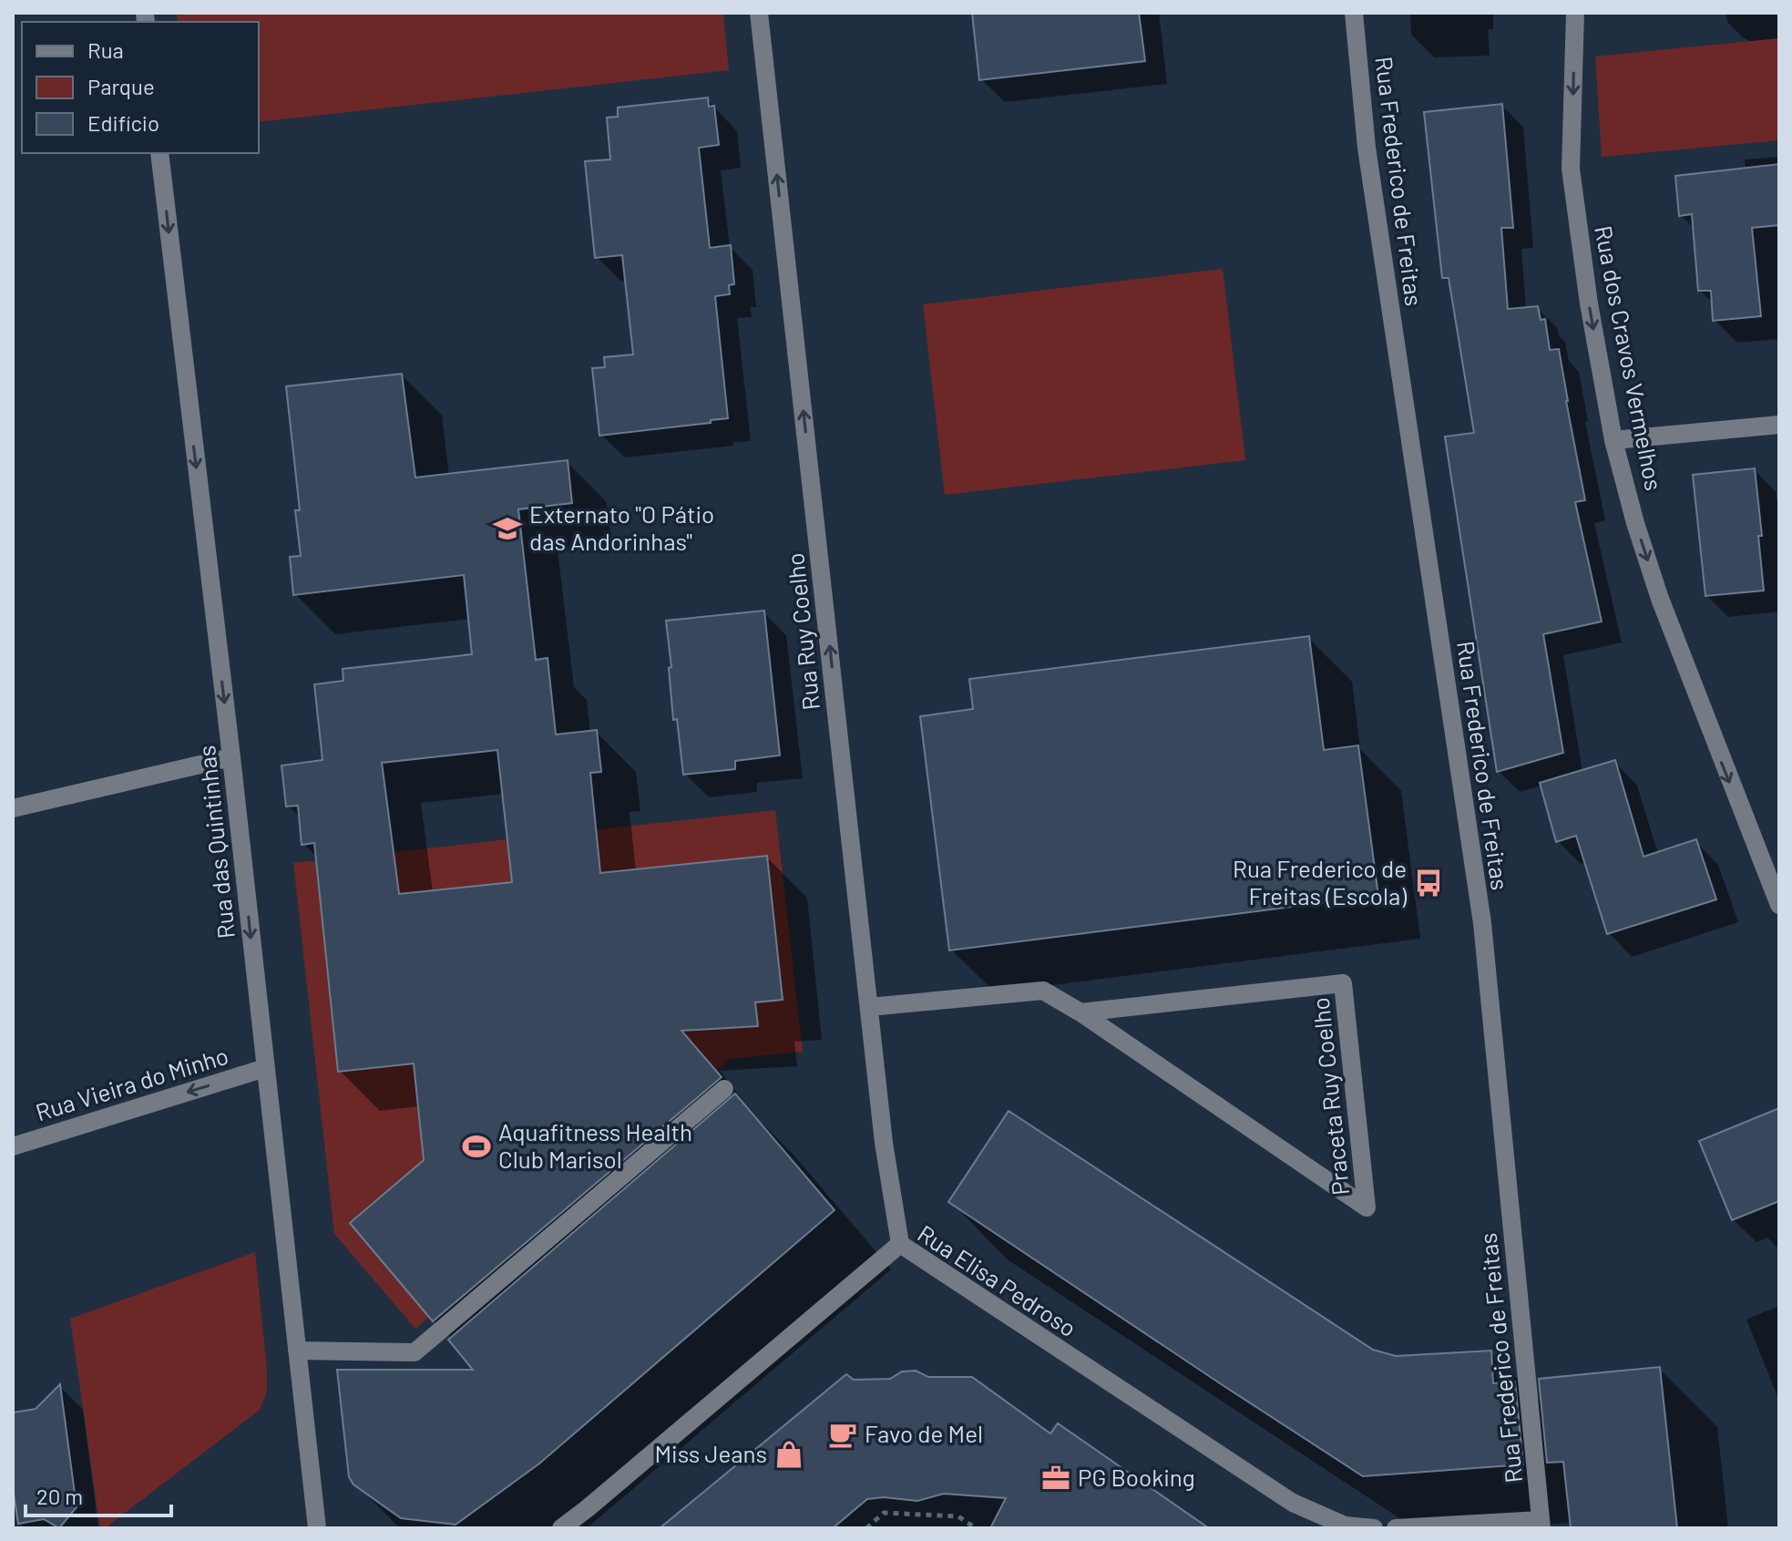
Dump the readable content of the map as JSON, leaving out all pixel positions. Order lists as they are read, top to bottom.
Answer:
{
  "streets": {
    "street": [
      "Rua Frederico de Freitas",
      "Rua dos Cravos Vermelhos",
      "Rua Ruy Coelho",
      "Rua das Quintinhas",
      "Rua Vieira do Minho",
      "Praceta Ruy Coelho",
      "Rua Elisa Pedroso"
    ]
  },
  "crossings": [
    ["Rua Ruy Coelho", "Praceta Ruy Coelho"],
    ["Rua Ruy Coelho", "Rua Elisa Pedroso"],
    ["Rua das Quintinhas", "Rua Vieira do Minho"]
  ],
  "one_way": [
    "Rua dos Cravos Vermelhos",
    "Rua Ruy Coelho",
    "Rua das Quintinhas",
    "Rua Vieira do Minho"
  ],
  "places": {
    "school or university": ["Externato \"O Pátio das Andorinhas\""],
    "bus stop": ["Rua Frederico de Freitas (Escola)"],
    "sports": ["Aquafitness Health Club Marisol"],
    "cafe": ["Favo de Mel"],
    "shop": ["Miss Jeans"],
    "office": ["PG Booking"]
  },
  "legend": ["Rua", "Parque", "Edifício"],
  "scale_bar": "20 m"
}
